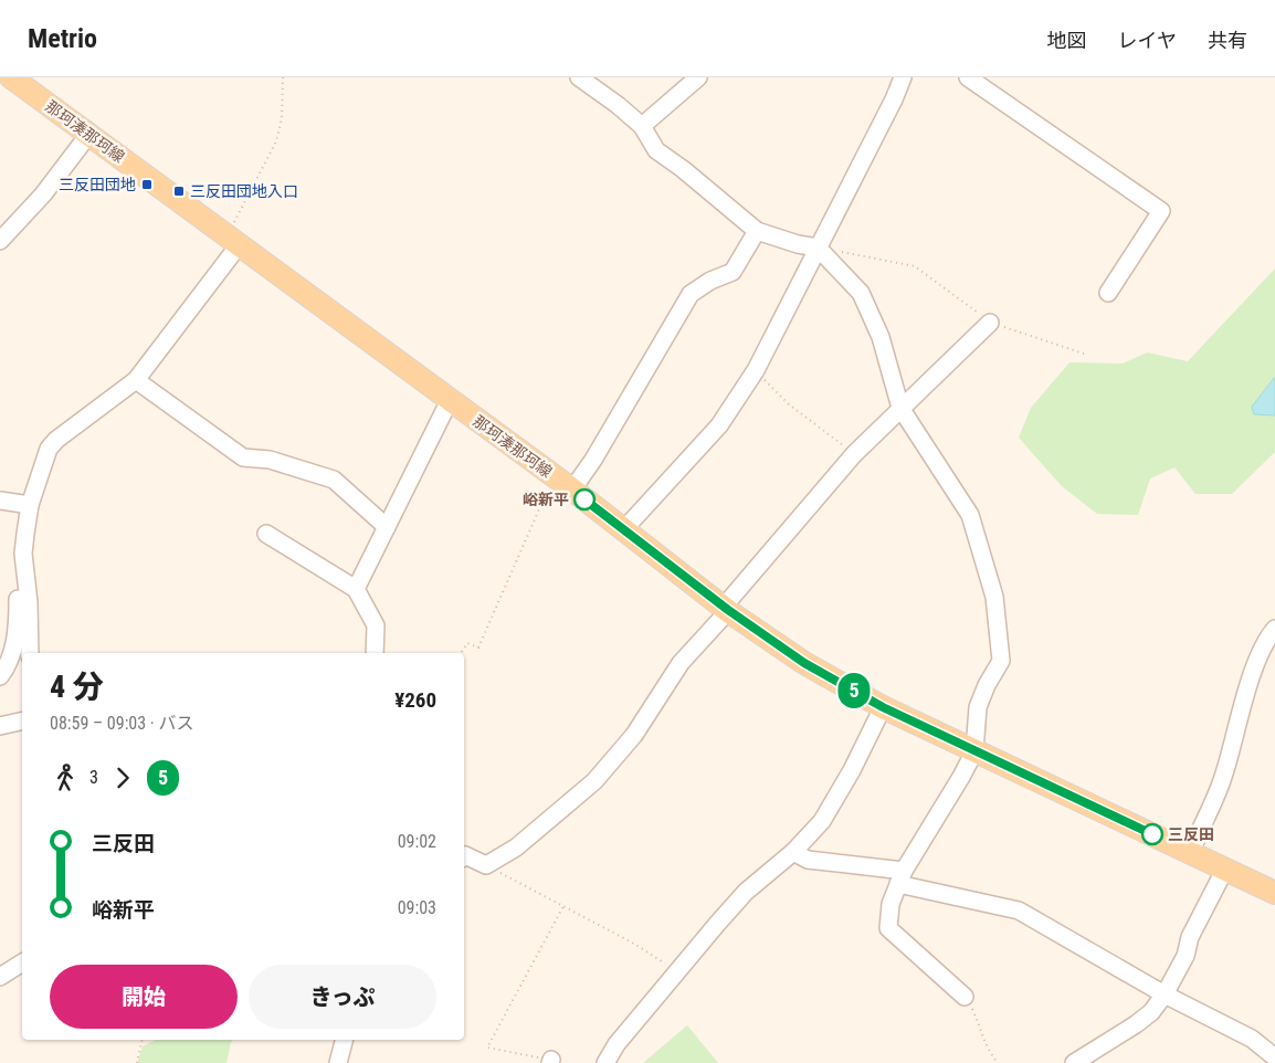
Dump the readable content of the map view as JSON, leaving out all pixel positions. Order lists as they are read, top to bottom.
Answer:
{
  "streets": {
    "main road": ["那珂湊那珂線"]
  },
  "places": {
    "transit": ["三反田団地", "三反田団地入口"],
    "other": ["峪新平", "三反田"]
  },
  "lines": ["bus line 5"],
  "page": {
    "header": "Metrio",
    "nav": ["地図", "レイヤ", "共有"],
    "on_map": "5",
    "heading": ["4 分", "08:59 – 09:03 · バス", "¥260"],
    "legs": ["3", "5"],
    "list": [
      {
        "name": "三反田",
        "value": "09:02"
      },
      {
        "name": "峪新平",
        "value": "09:03"
      }
    ],
    "buttons": ["開始", "きっぷ"]
  }
}
